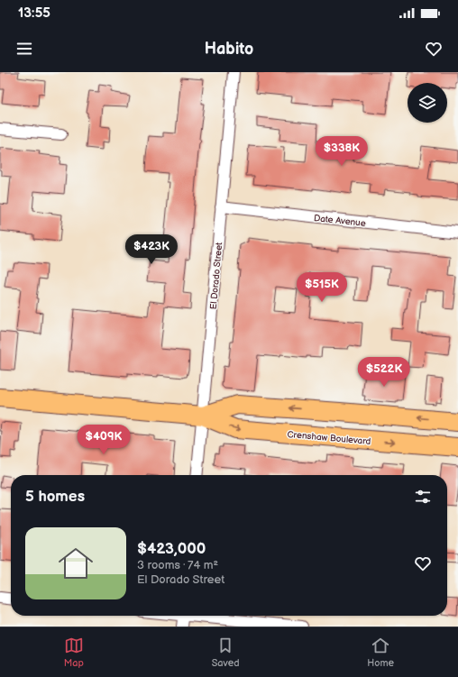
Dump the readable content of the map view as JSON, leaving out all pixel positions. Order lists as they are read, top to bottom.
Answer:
{
  "streets": {
    "main road": ["Crenshaw Boulevard"],
    "street": ["Date Avenue", "El Dorado Street"]
  },
  "crossings": [
    ["Date Avenue", "El Dorado Street"],
    ["El Dorado Street", "Crenshaw Boulevard"]
  ],
  "page": {
    "status": "13:55",
    "header": "Habito",
    "price": [
      "$338K",
      "$423K",
      "$515K",
      "$522K",
      "$409K"
    ],
    "heading": "5 homes",
    "list": [
      {
        "name": "$423,000",
        "note": "3 rooms · 74 m² · El Dorado Street"
      }
    ],
    "tabs": ["Map", "Saved", "Home"]
  }
}
